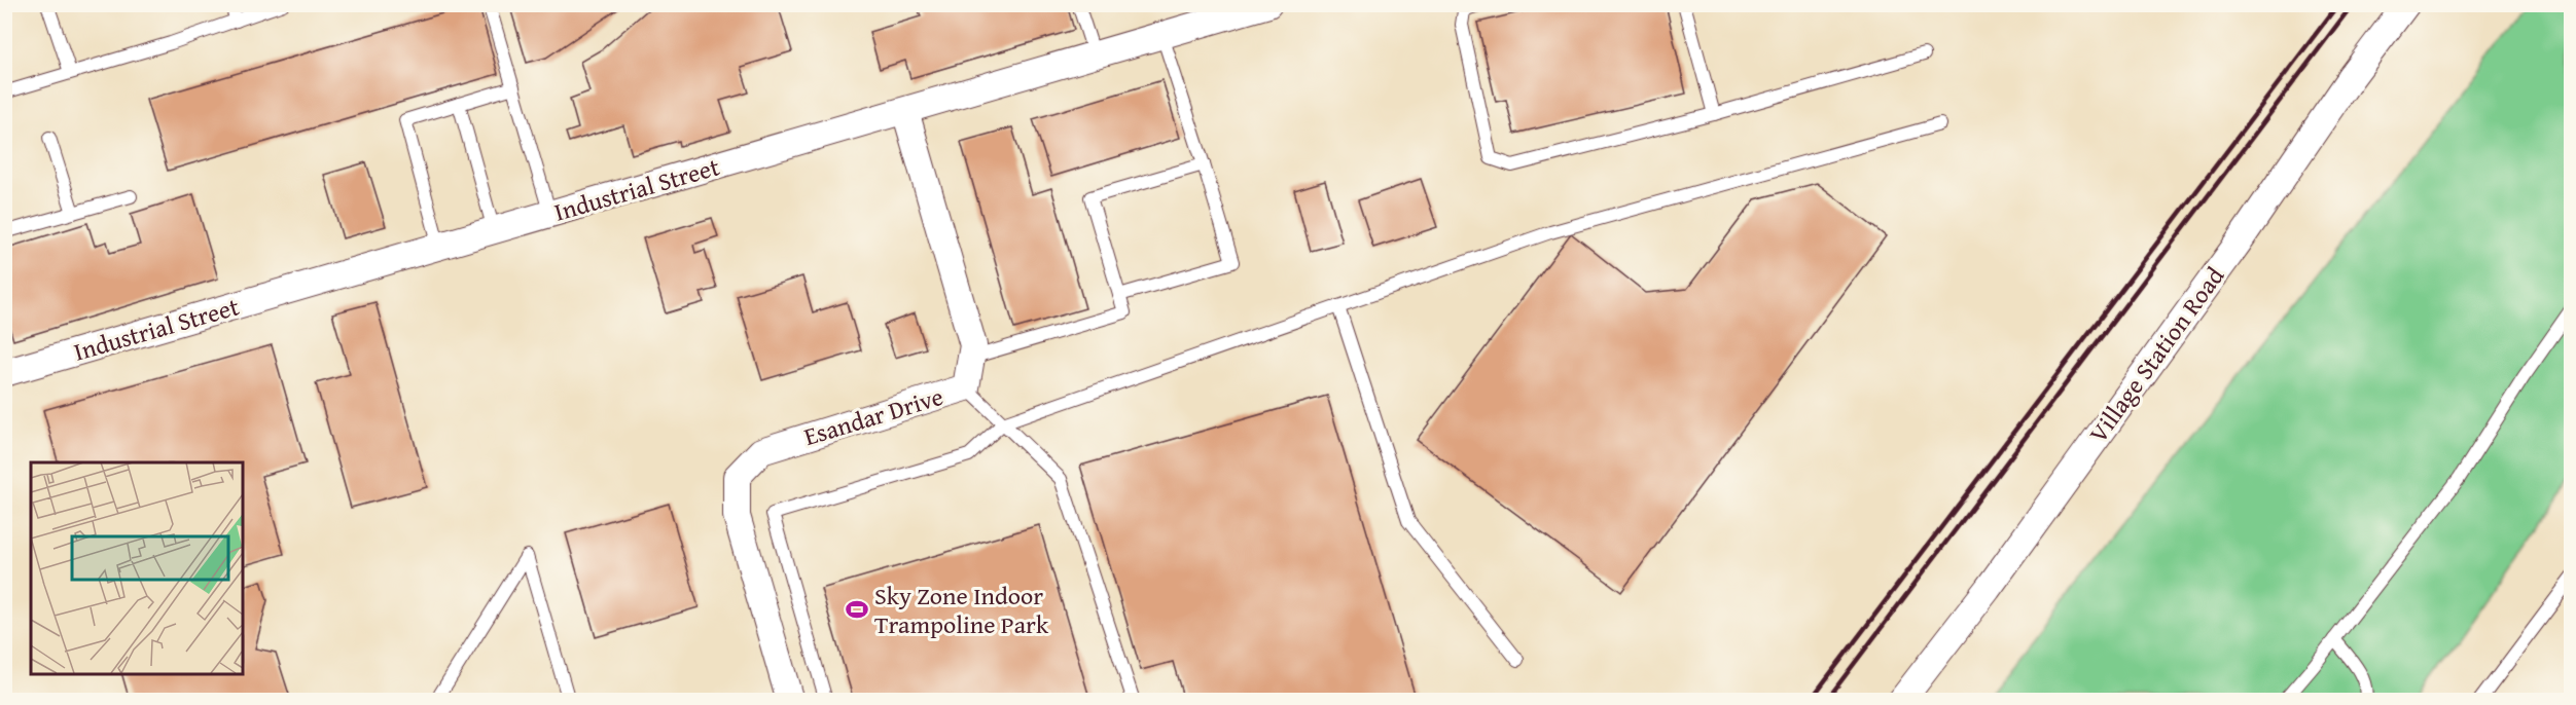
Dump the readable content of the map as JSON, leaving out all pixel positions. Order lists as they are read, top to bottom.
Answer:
{
  "streets": {
    "street": ["Industrial Street", "Village Station Road", "Esandar Drive"]
  },
  "crossings": [
    ["Industrial Street", "Esandar Drive"]
  ],
  "places": {
    "sports": ["Sky Zone Indoor Trampoline Park"]
  }
}
